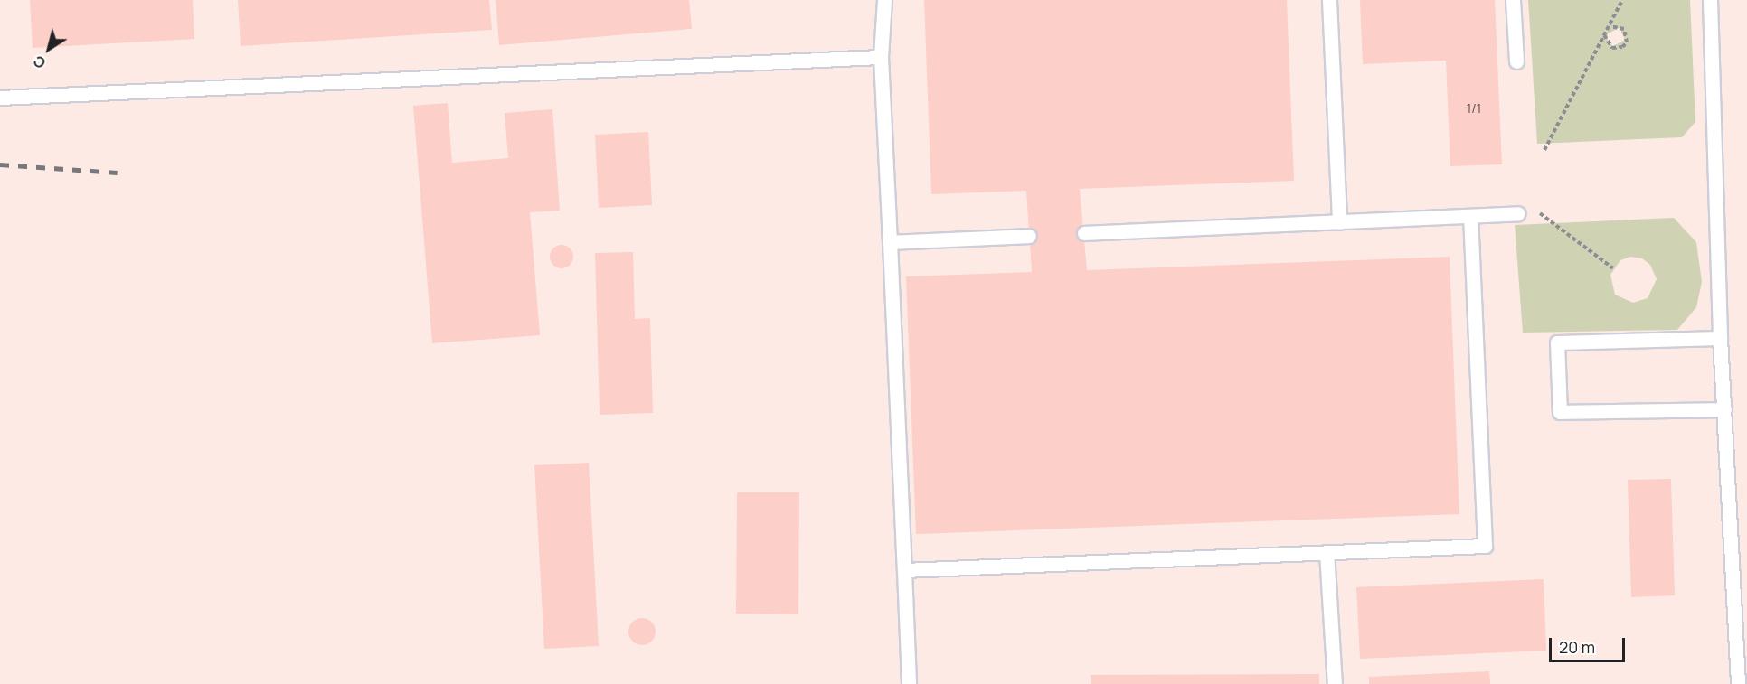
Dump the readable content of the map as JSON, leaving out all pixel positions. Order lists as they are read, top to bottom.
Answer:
{
  "house_numbers": ["1/1"],
  "scale_bar": "20 m",
  "north": "bottom left"
}
